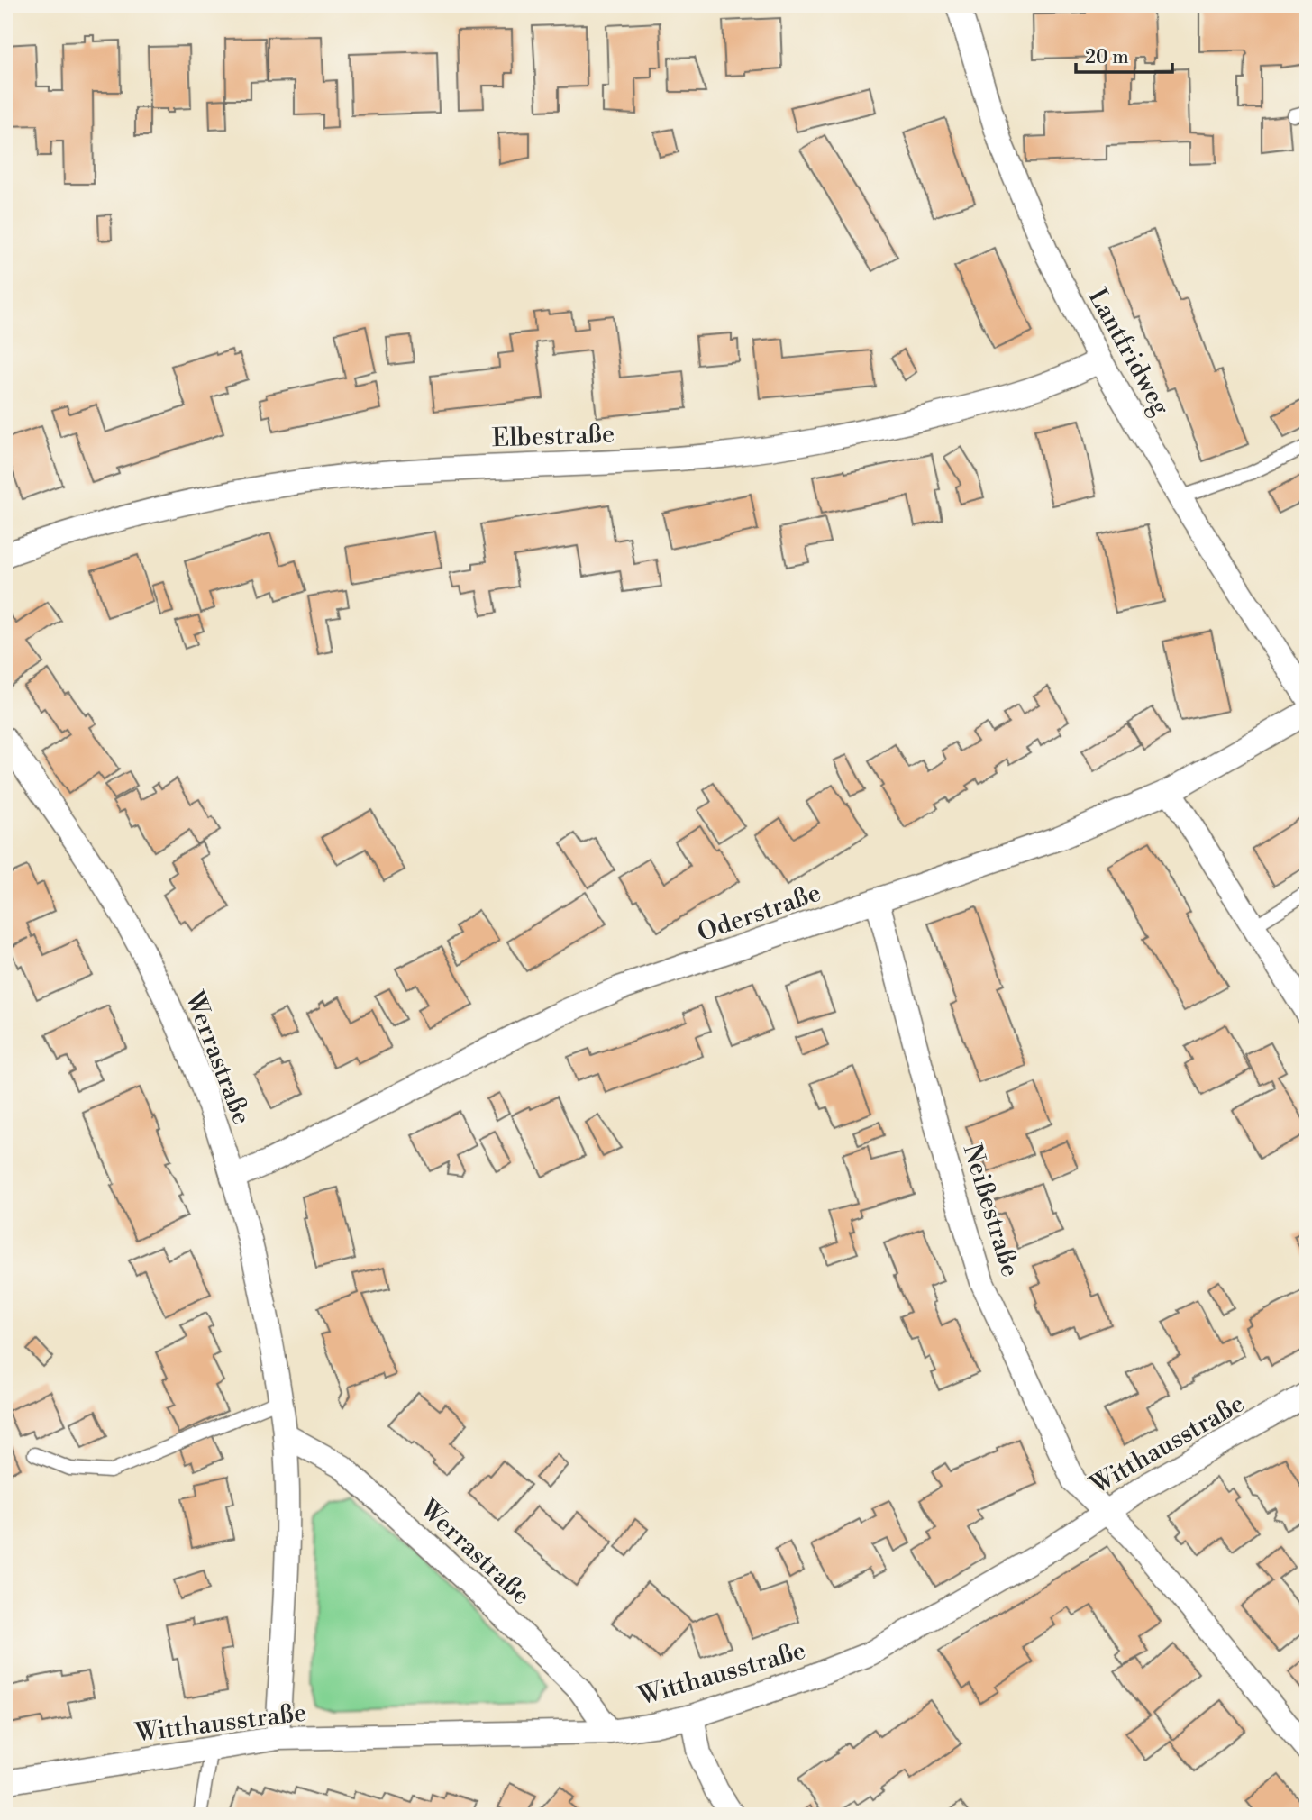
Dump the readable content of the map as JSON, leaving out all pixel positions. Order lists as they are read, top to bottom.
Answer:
{
  "streets": {
    "street": [
      "Lantfridweg",
      "Elbestraße",
      "Oderstraße",
      "Werrastraße",
      "Neißestraße",
      "Witthausstraße"
    ]
  },
  "crossings": [
    ["Lantfridweg", "Elbestraße"],
    ["Oderstraße", "Werrastraße"],
    ["Oderstraße", "Neißestraße"],
    ["Werrastraße", "Witthausstraße"],
    ["Neißestraße", "Witthausstraße"]
  ],
  "scale_bar": "20 m"
}
